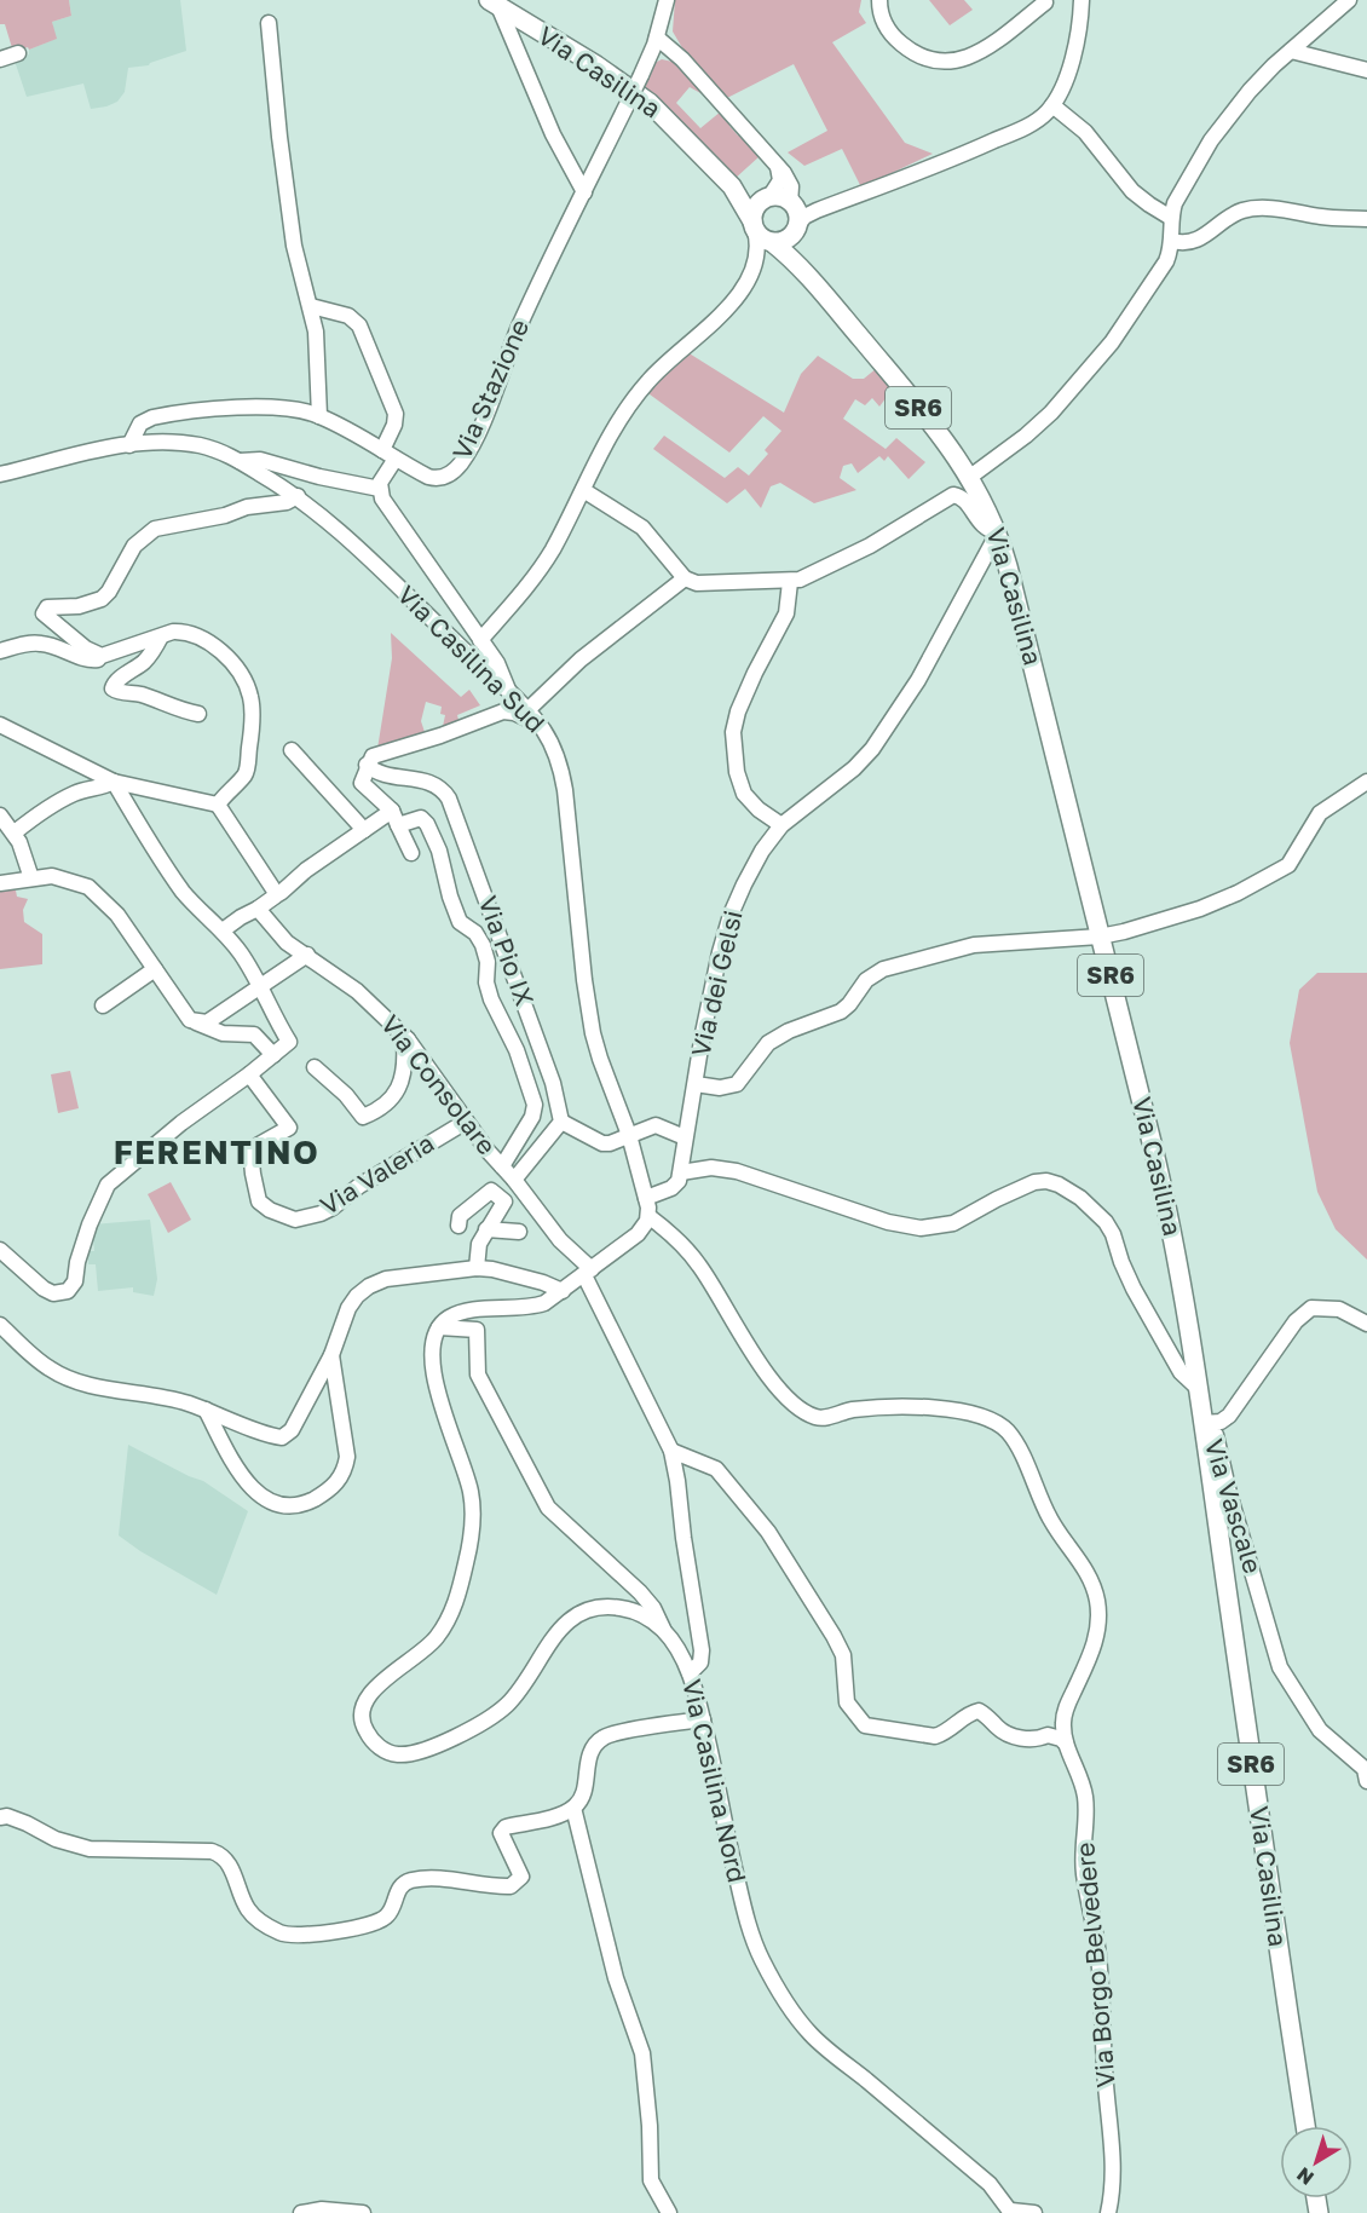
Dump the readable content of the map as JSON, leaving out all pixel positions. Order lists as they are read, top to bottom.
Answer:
{
  "streets": {
    "main road": ["Via Casilina", "SR6"],
    "street": [
      "Via Stazione",
      "Via Casilina Sud",
      "Via Pio IX",
      "Via dei Gelsi",
      "Via Consolare",
      "Via Valeria",
      "Via Vascale",
      "Via Casilina Nord",
      "Via Borgo Belvedere"
    ]
  },
  "crossings": [
    ["Via Casilina", "Via dei Gelsi"],
    ["Via Casilina", "Via Vascale"],
    ["Via Stazione", "Via Casilina Sud"],
    ["Via Casilina Sud", "Via Borgo Belvedere"],
    ["Via Consolare", "Via Valeria"],
    ["Via Consolare", "Via Casilina Nord"]
  ],
  "districts": ["FERENTINO"],
  "north": "bottom left"
}
